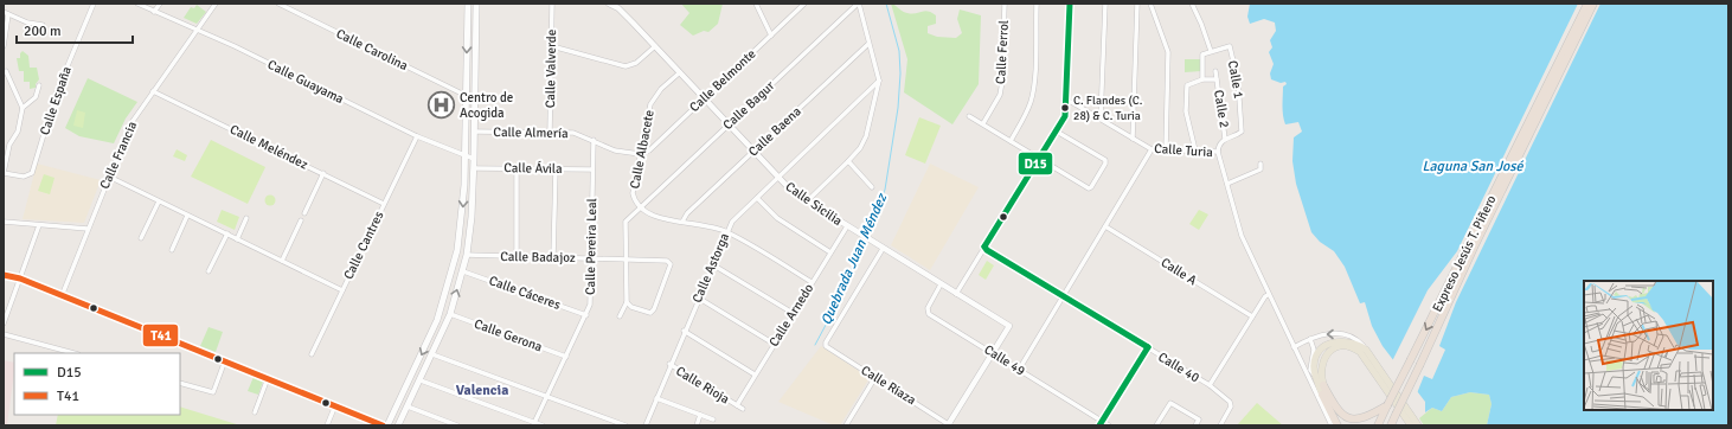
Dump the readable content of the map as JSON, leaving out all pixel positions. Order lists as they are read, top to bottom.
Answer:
{
  "streets": {
    "highway": ["Expreso Jesús T. Piñero"],
    "street": [
      "Calle Carolina",
      "Calle Ferrol",
      "Calle Valverde",
      "Calle 1",
      "Calle Belmonte",
      "Calle Guayama",
      "Calle España",
      "Calle Bagur",
      "Calle 2",
      "Calle Baena",
      "Calle Almería",
      "Calle Meléndez",
      "Calle Albacete",
      "Calle Turia",
      "Calle Francia",
      "Calle Ávila",
      "Calle Sicilia",
      "Calle Cantres",
      "Calle Pereira Leal",
      "Calle Badajoz",
      "Calle Astorga",
      "Calle A",
      "Calle Cáceres",
      "Calle Arnedo",
      "Calle Gerona",
      "Calle 49",
      "Calle 40",
      "Calle Rioja",
      "Calle Riaza"
    ]
  },
  "crossings": [
    ["Calle Valverde", "Calle Almería"],
    ["Calle 1", "Calle 2"],
    ["Calle 1", "Calle Turia"],
    ["Calle Belmonte", "Calle Almería"],
    ["Calle Belmonte", "Calle Albacete"],
    ["Calle Belmonte", "Calle Sicilia"],
    ["Calle Guayama", "Calle Francia"],
    ["Calle Guayama", "Calle Cantres"],
    ["Calle Bagur", "Calle Albacete"],
    ["Calle Bagur", "Calle Sicilia"],
    ["Calle Bagur", "Calle Badajoz"],
    ["Calle Baena", "Calle Sicilia"],
    ["Calle Almería", "Calle Albacete"],
    ["Calle Almería", "Calle Pereira Leal"],
    ["Calle Meléndez", "Calle Francia"],
    ["Calle Meléndez", "Calle Cantres"],
    ["Calle Albacete", "Calle Sicilia"],
    ["Calle Turia", "Calle 40"],
    ["Calle Ávila", "Calle Pereira Leal"],
    ["Calle Sicilia", "Calle Astorga"],
    ["Calle Sicilia", "Calle Arnedo"],
    ["Calle Sicilia", "Calle 49"],
    ["Calle Sicilia", "Calle Riaza"],
    ["Calle Pereira Leal", "Calle Badajoz"],
    ["Calle Pereira Leal", "Calle Cáceres"],
    ["Calle Pereira Leal", "Calle Gerona"],
    ["Calle Astorga", "Calle Rioja"],
    ["Calle A", "Calle 40"],
    ["Calle Arnedo", "Calle Rioja"]
  ],
  "districts": ["Valencia"],
  "water": ["Laguna San José", "Quebrada Juan Méndez"],
  "places": {
    "hospital": ["Centro de Acogida"],
    "other": ["C. Flandes (C. 28) & C. Turia"]
  },
  "lines": ["transit line D15", "transit line T41"],
  "legend": ["D15", "T41"],
  "scale_bar": "200 m"
}
